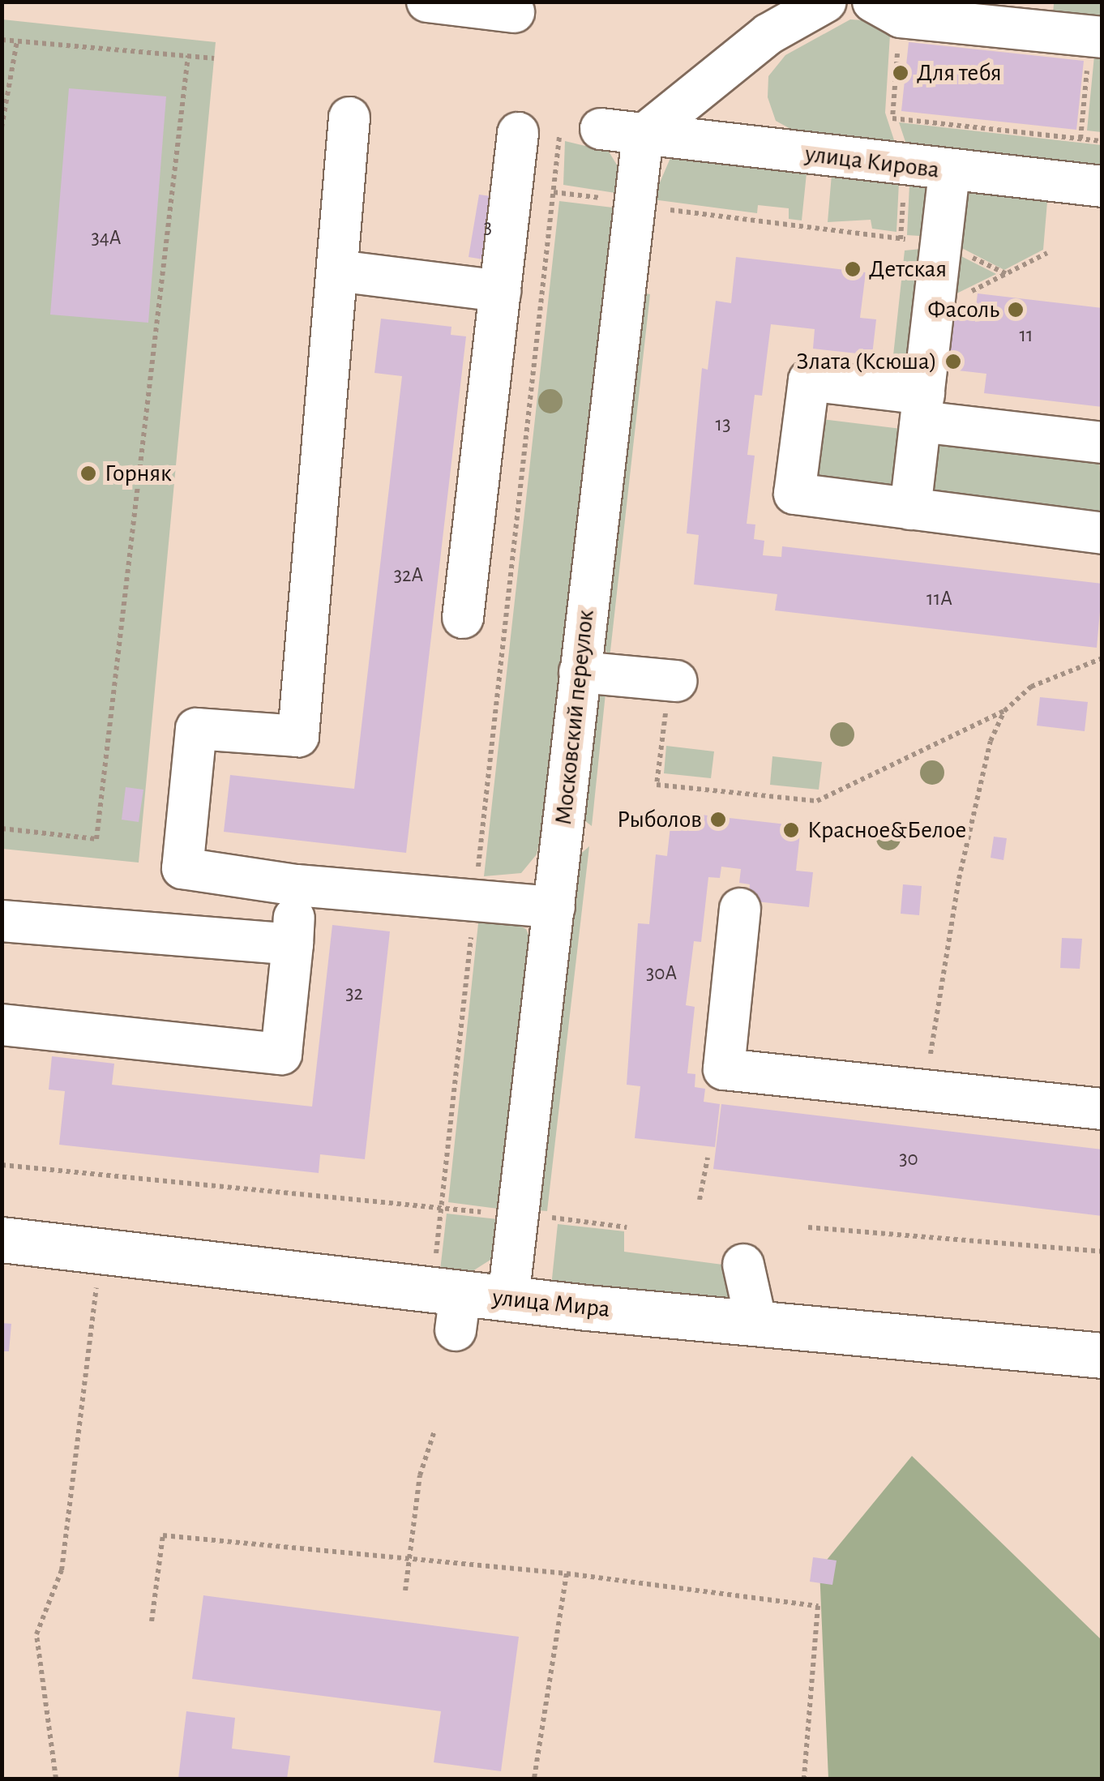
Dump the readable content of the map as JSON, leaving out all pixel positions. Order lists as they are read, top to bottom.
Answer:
{
  "streets": {
    "main road": ["улица Мира"],
    "street": ["улица Кирова", "Московский переулок"]
  },
  "crossings": [
    ["улица Кирова", "Московский переулок"],
    ["Московский переулок", "улица Мира"]
  ],
  "places": [
    "Для тебя",
    "Детская",
    "Фасоль",
    "Злата (Ксюша)",
    "Горняк",
    "Рыболов",
    "Красное&Белое"
  ],
  "house_numbers": [
    "3",
    "34А",
    "11",
    "13",
    "32А",
    "11А",
    "30А",
    "32",
    "30"
  ]
}
